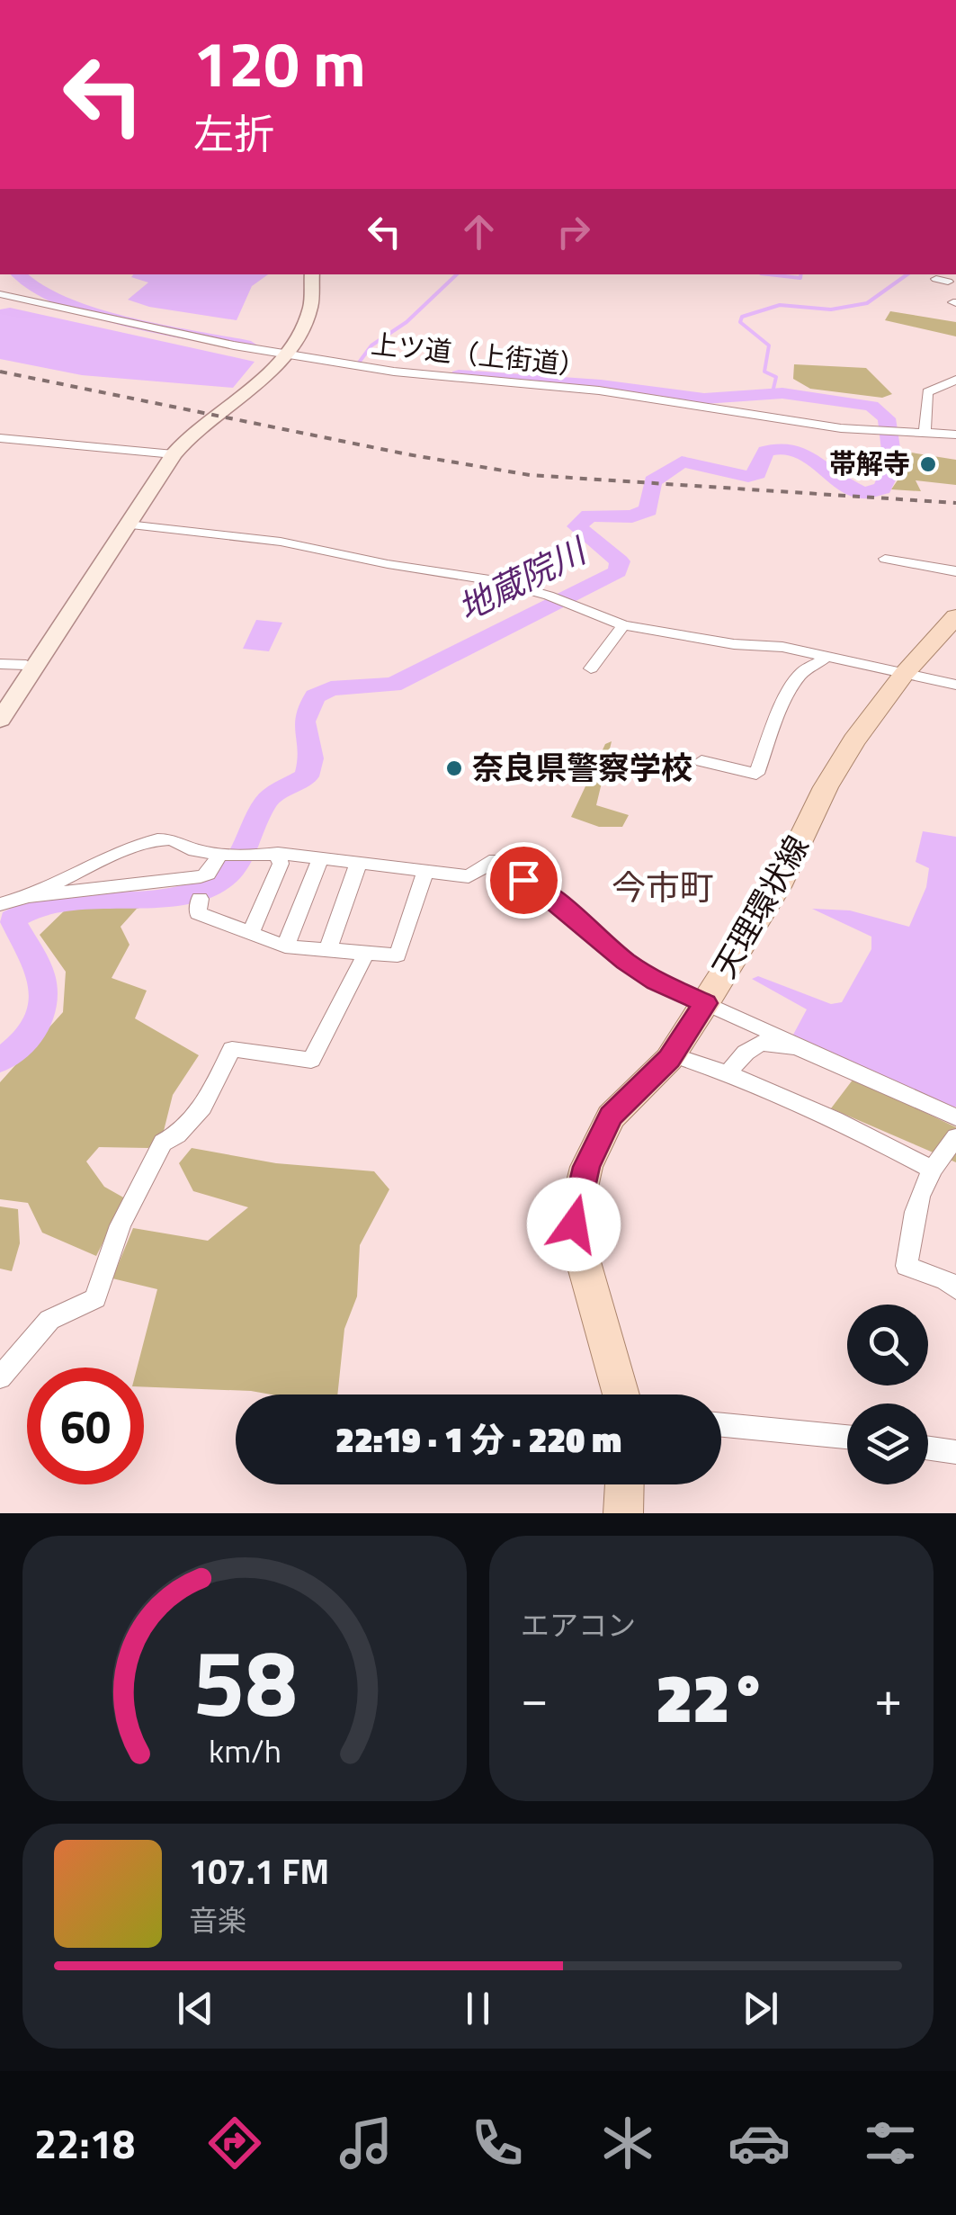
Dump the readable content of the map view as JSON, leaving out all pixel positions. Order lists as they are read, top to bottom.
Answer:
{
  "streets": {
    "main road": ["天理環状線"],
    "street": ["上ツ道（上街道）"]
  },
  "districts": ["今市町"],
  "water": ["地蔵院川"],
  "places": ["帯解寺", "奈良県警察学校"],
  "page": {
    "turn": ["120 m", "左折"],
    "limit": "60",
    "trip": "22:19 · 1 分 · 220 m",
    "tile": "エアコン",
    "heat": ["−", "22°", "+"],
    "song": ["107.1 FM", "音楽"],
    "tabs": "22:18",
    "gauge": ["58", "km/h"]
  }
}
